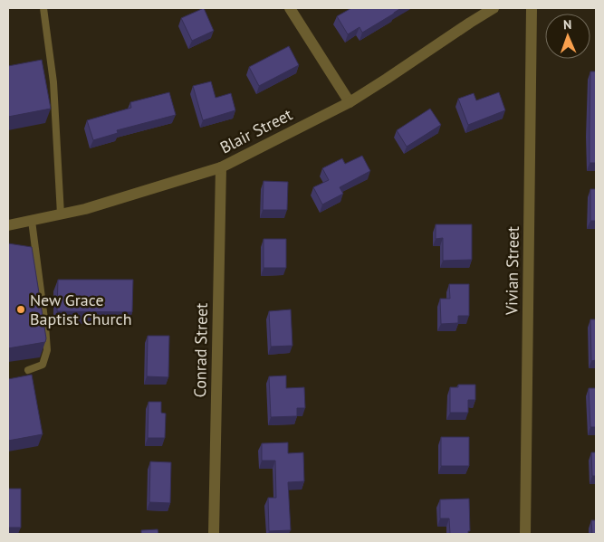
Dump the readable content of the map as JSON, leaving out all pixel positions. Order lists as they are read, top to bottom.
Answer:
{
  "streets": {
    "street": ["Blair Street", "Vivian Street", "Conrad Street"]
  },
  "crossings": [
    ["Blair Street", "Conrad Street"]
  ],
  "places": ["New Grace Baptist Church"],
  "north": "top"
}
